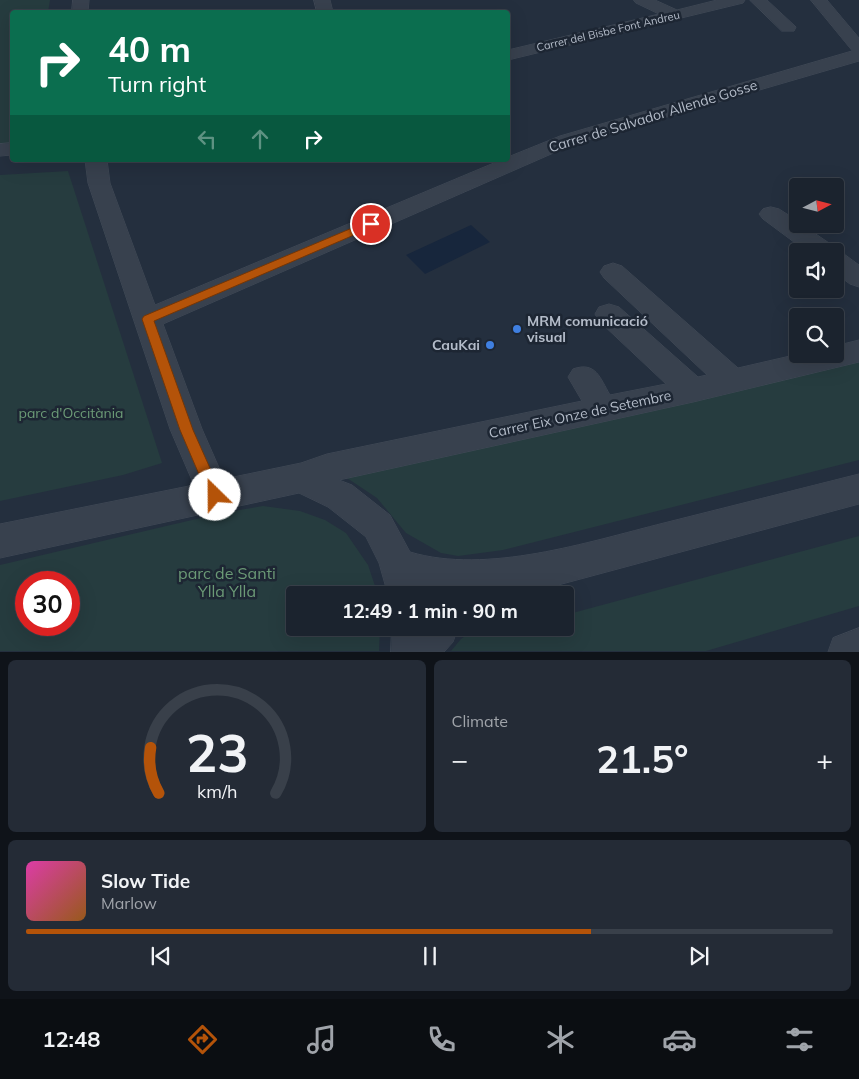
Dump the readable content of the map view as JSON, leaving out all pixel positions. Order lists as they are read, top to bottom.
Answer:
{
  "streets": {
    "street": ["Carrer del Bisbe Font Andreu", "Carrer de Salvador Allende Gosse", "Carrer Eix Onze de Setembre"]
  },
  "parks": ["parc d'Occitània", "parc de Santi Ylla Ylla"],
  "places": ["MRM comunicació visual", "CauKai"],
  "north": "right",
  "page": {
    "turn": ["40 m", "Turn right"],
    "limit": "30",
    "trip": "12:49 · 1 min · 90 m",
    "tile": "Climate",
    "heat": ["−", "21.5°", "+"],
    "song": ["Slow Tide", "Marlow"],
    "tabs": "12:48",
    "gauge": ["23", "km/h"]
  }
}
